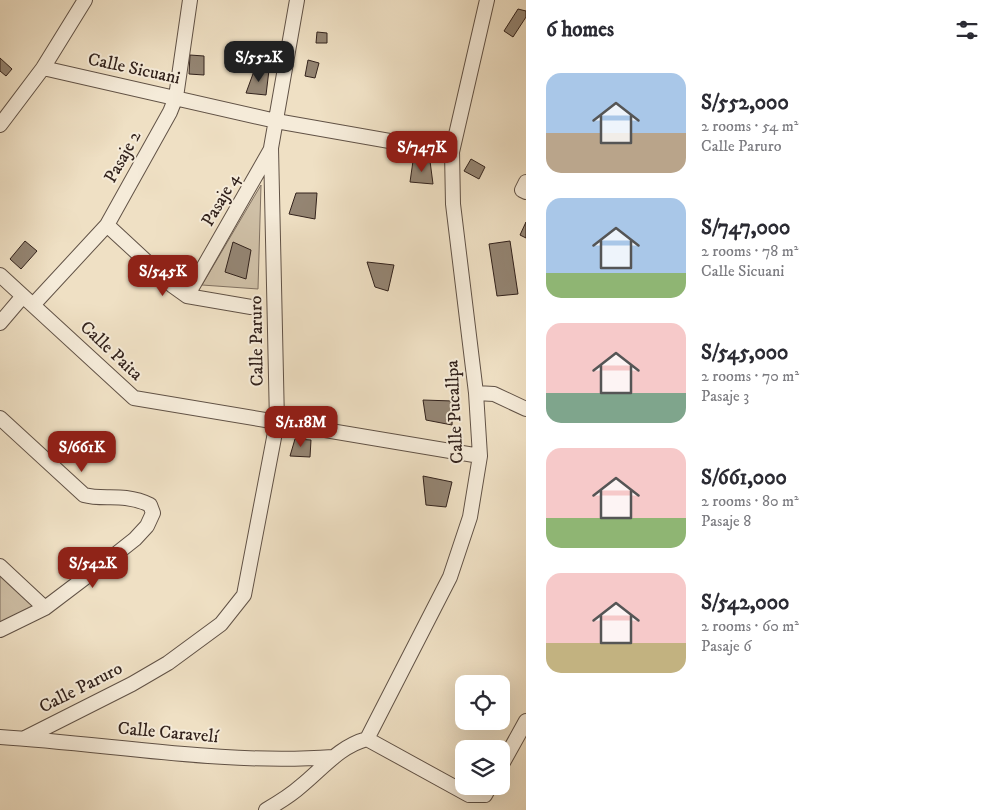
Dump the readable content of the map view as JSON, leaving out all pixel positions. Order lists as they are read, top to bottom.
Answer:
{
  "streets": {
    "street": [
      "Calle Sicuani",
      "Pasaje 2",
      "Pasaje 4",
      "Calle Paruro",
      "Calle Paita",
      "Calle Pucallpa",
      "Calle Caravelí"
    ]
  },
  "crossings": [
    ["Calle Sicuani", "Pasaje 2"],
    ["Calle Sicuani", "Calle Paruro"],
    ["Calle Sicuani", "Calle Pucallpa"],
    ["Pasaje 2", "Calle Paita"],
    ["Pasaje 4", "Calle Paruro"],
    ["Calle Paruro", "Calle Paita"],
    ["Calle Paruro", "Calle Caravelí"],
    ["Calle Paita", "Calle Pucallpa"]
  ],
  "page": {
    "heading": "6 homes",
    "price": [
      "S/552K",
      "S/747K",
      "S/545K",
      "S/1.18M",
      "S/661K",
      "S/542K"
    ],
    "list": [
      {
        "name": "S/552,000",
        "note": "2 rooms · 54 m² · Calle Paruro"
      },
      {
        "name": "S/747,000",
        "note": "2 rooms · 78 m² · Calle Sicuani"
      },
      {
        "name": "S/545,000",
        "note": "2 rooms · 70 m² · Pasaje 3"
      },
      {
        "name": "S/661,000",
        "note": "2 rooms · 80 m² · Pasaje 8"
      },
      {
        "name": "S/542,000",
        "note": "2 rooms · 60 m² · Pasaje 6"
      }
    ]
  }
}
